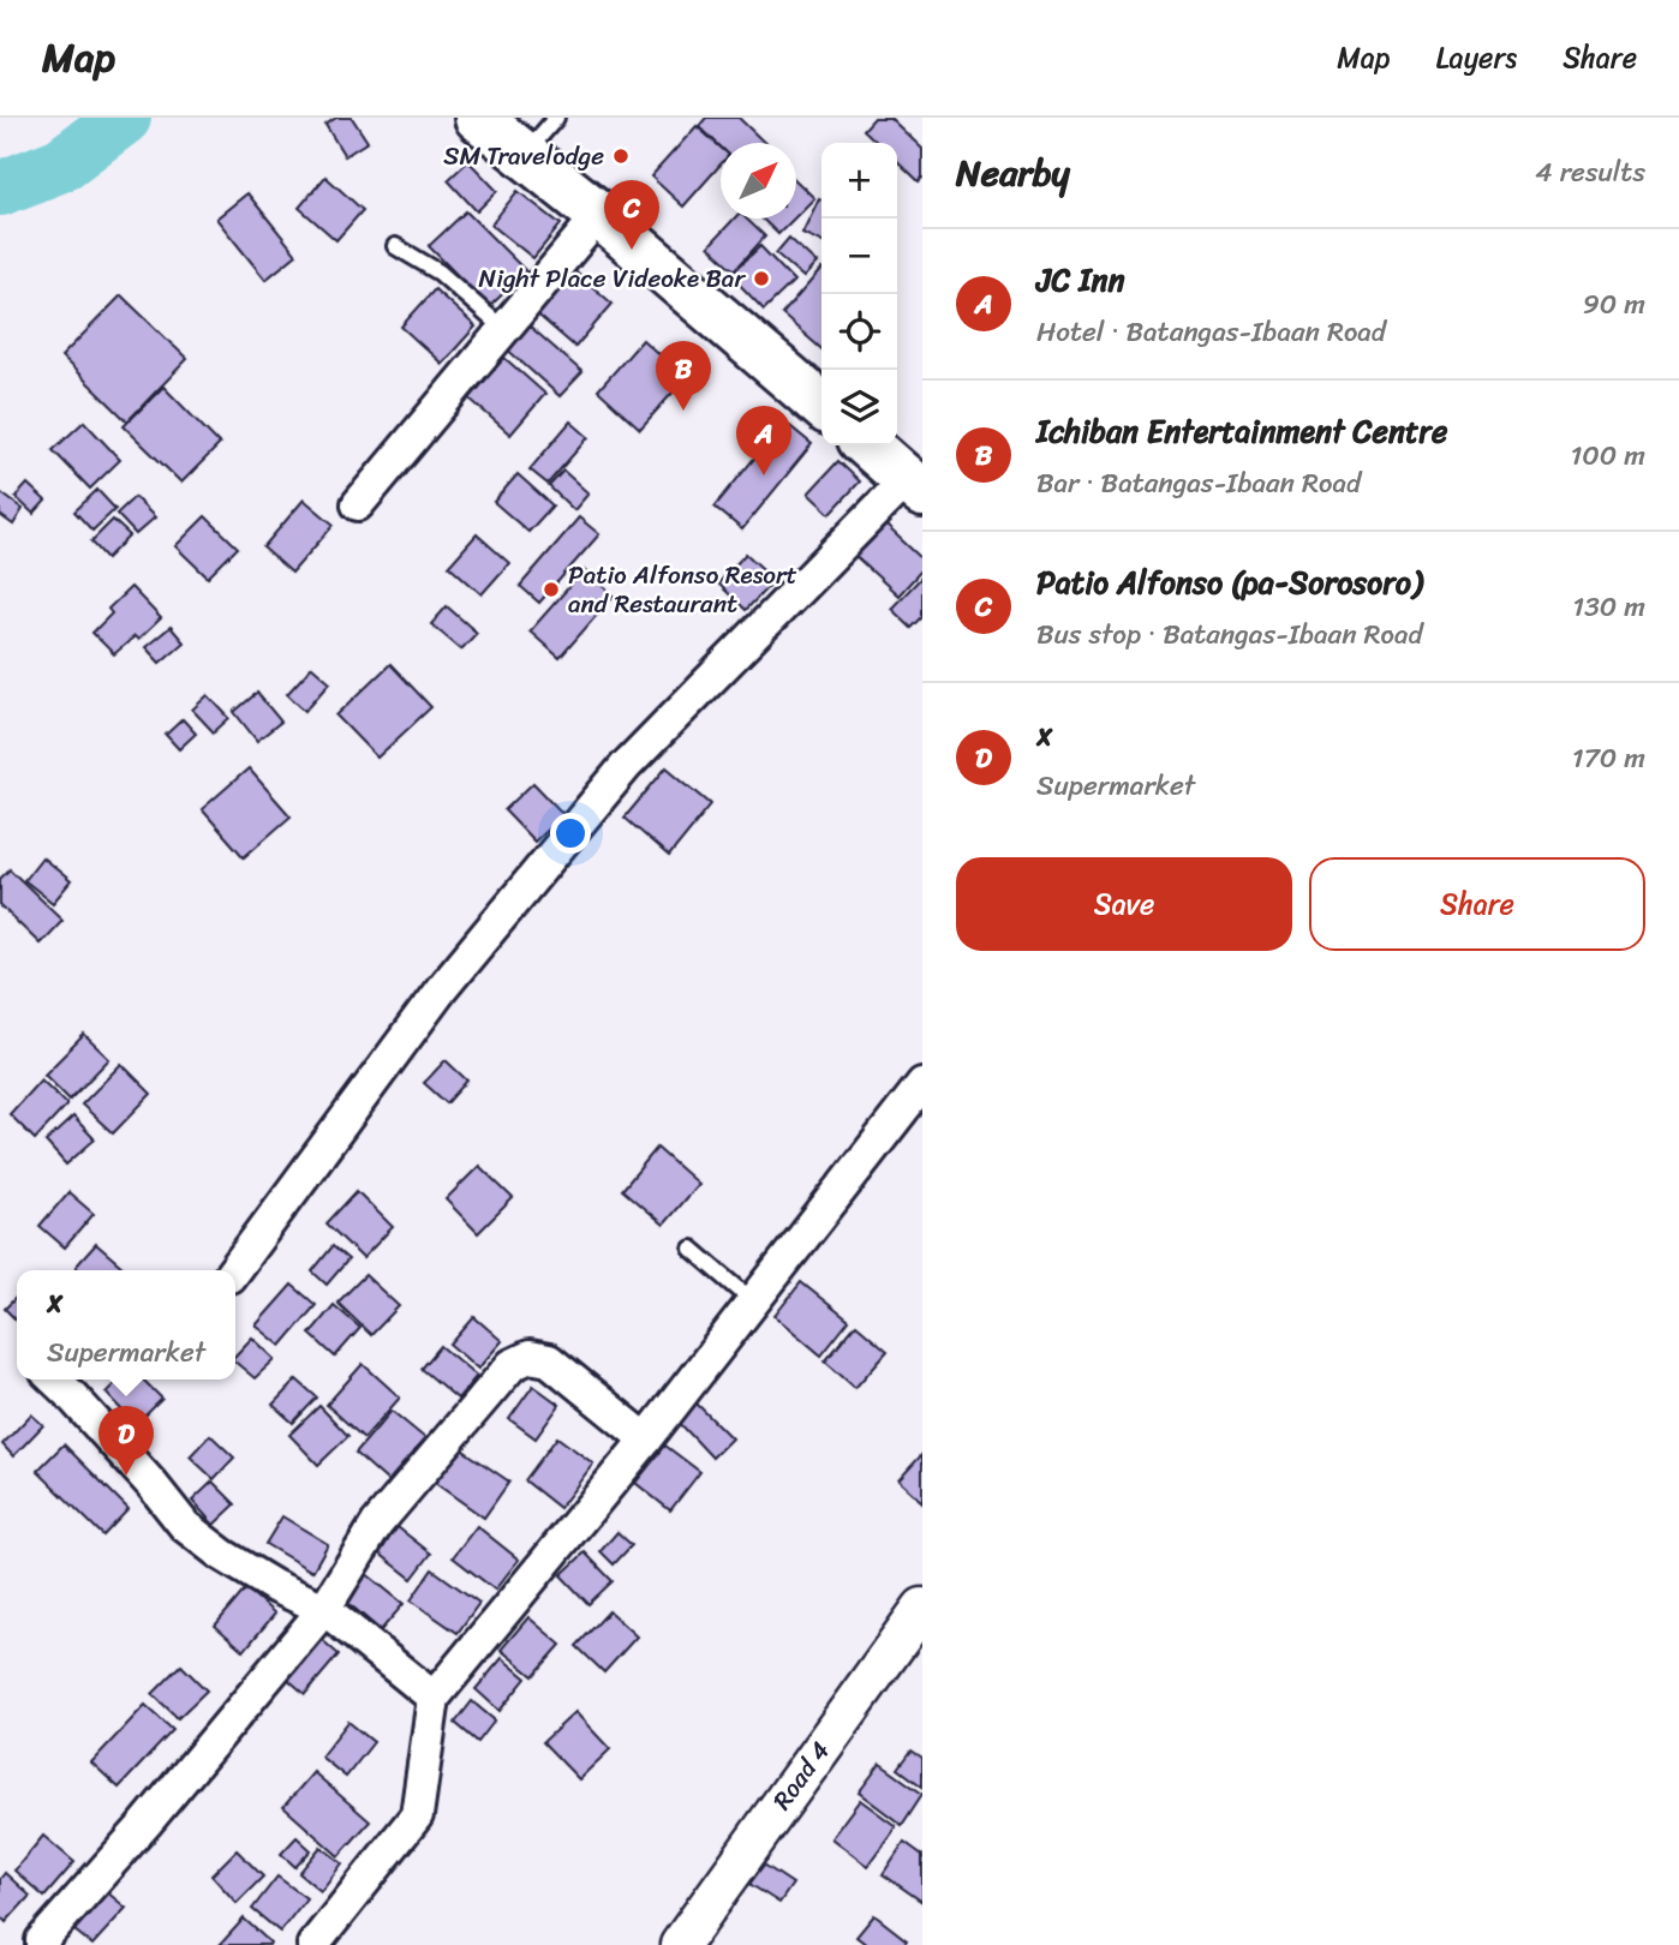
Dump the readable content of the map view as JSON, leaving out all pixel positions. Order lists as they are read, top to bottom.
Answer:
{
  "streets": {
    "street": ["Road 4"]
  },
  "places": ["SM Travelodge", "Night Place Videoke Bar", "Patio Alfonso Resort and Restaurant"],
  "north": "top right",
  "page": {
    "header": "Map",
    "nav": ["Map", "Layers", "Share"],
    "heading": ["Nearby", "4 results"],
    "map_buttons": ["+", "−"],
    "pins": [
      "C",
      "B",
      "A",
      "D"
    ],
    "list": [
      {
        "mark": "A",
        "name": "JC Inn",
        "note": "Hotel · Batangas-Ibaan Road",
        "value": "90 m"
      },
      {
        "mark": "B",
        "name": "Ichiban Entertainment Centre",
        "note": "Bar · Batangas-Ibaan Road",
        "value": "100 m"
      },
      {
        "mark": "C",
        "name": "Patio Alfonso (pa-Sorosoro)",
        "note": "Bus stop · Batangas-Ibaan Road",
        "value": "130 m"
      },
      {
        "mark": "D",
        "name": "x",
        "note": "Supermarket",
        "value": "170 m"
      }
    ],
    "buttons": ["Save", "Share"],
    "popup": ["x", "Supermarket"]
  }
}
